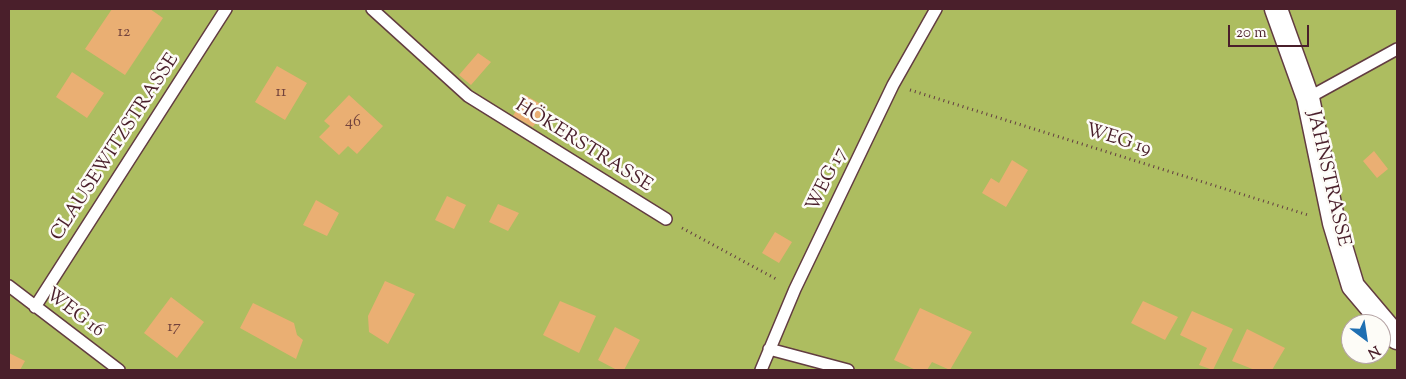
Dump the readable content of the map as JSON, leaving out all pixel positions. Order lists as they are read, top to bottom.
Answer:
{
  "streets": {
    "street": ["JAHNSTRASSE"],
    "lane": [
      "HÖKERSTRASSE",
      "CLAUSEWITZSTRASSE",
      "WEG 17",
      "WEG 16"
    ],
    "path": ["WEG 19"]
  },
  "crossings": [
    ["WEG 19", "JAHNSTRASSE"],
    ["WEG 19", "WEG 17"],
    ["CLAUSEWITZSTRASSE", "WEG 16"]
  ],
  "house_numbers": [
    "12",
    "11",
    "46",
    "17"
  ],
  "scale_bar": "20 m",
  "north": "bottom right"
}
